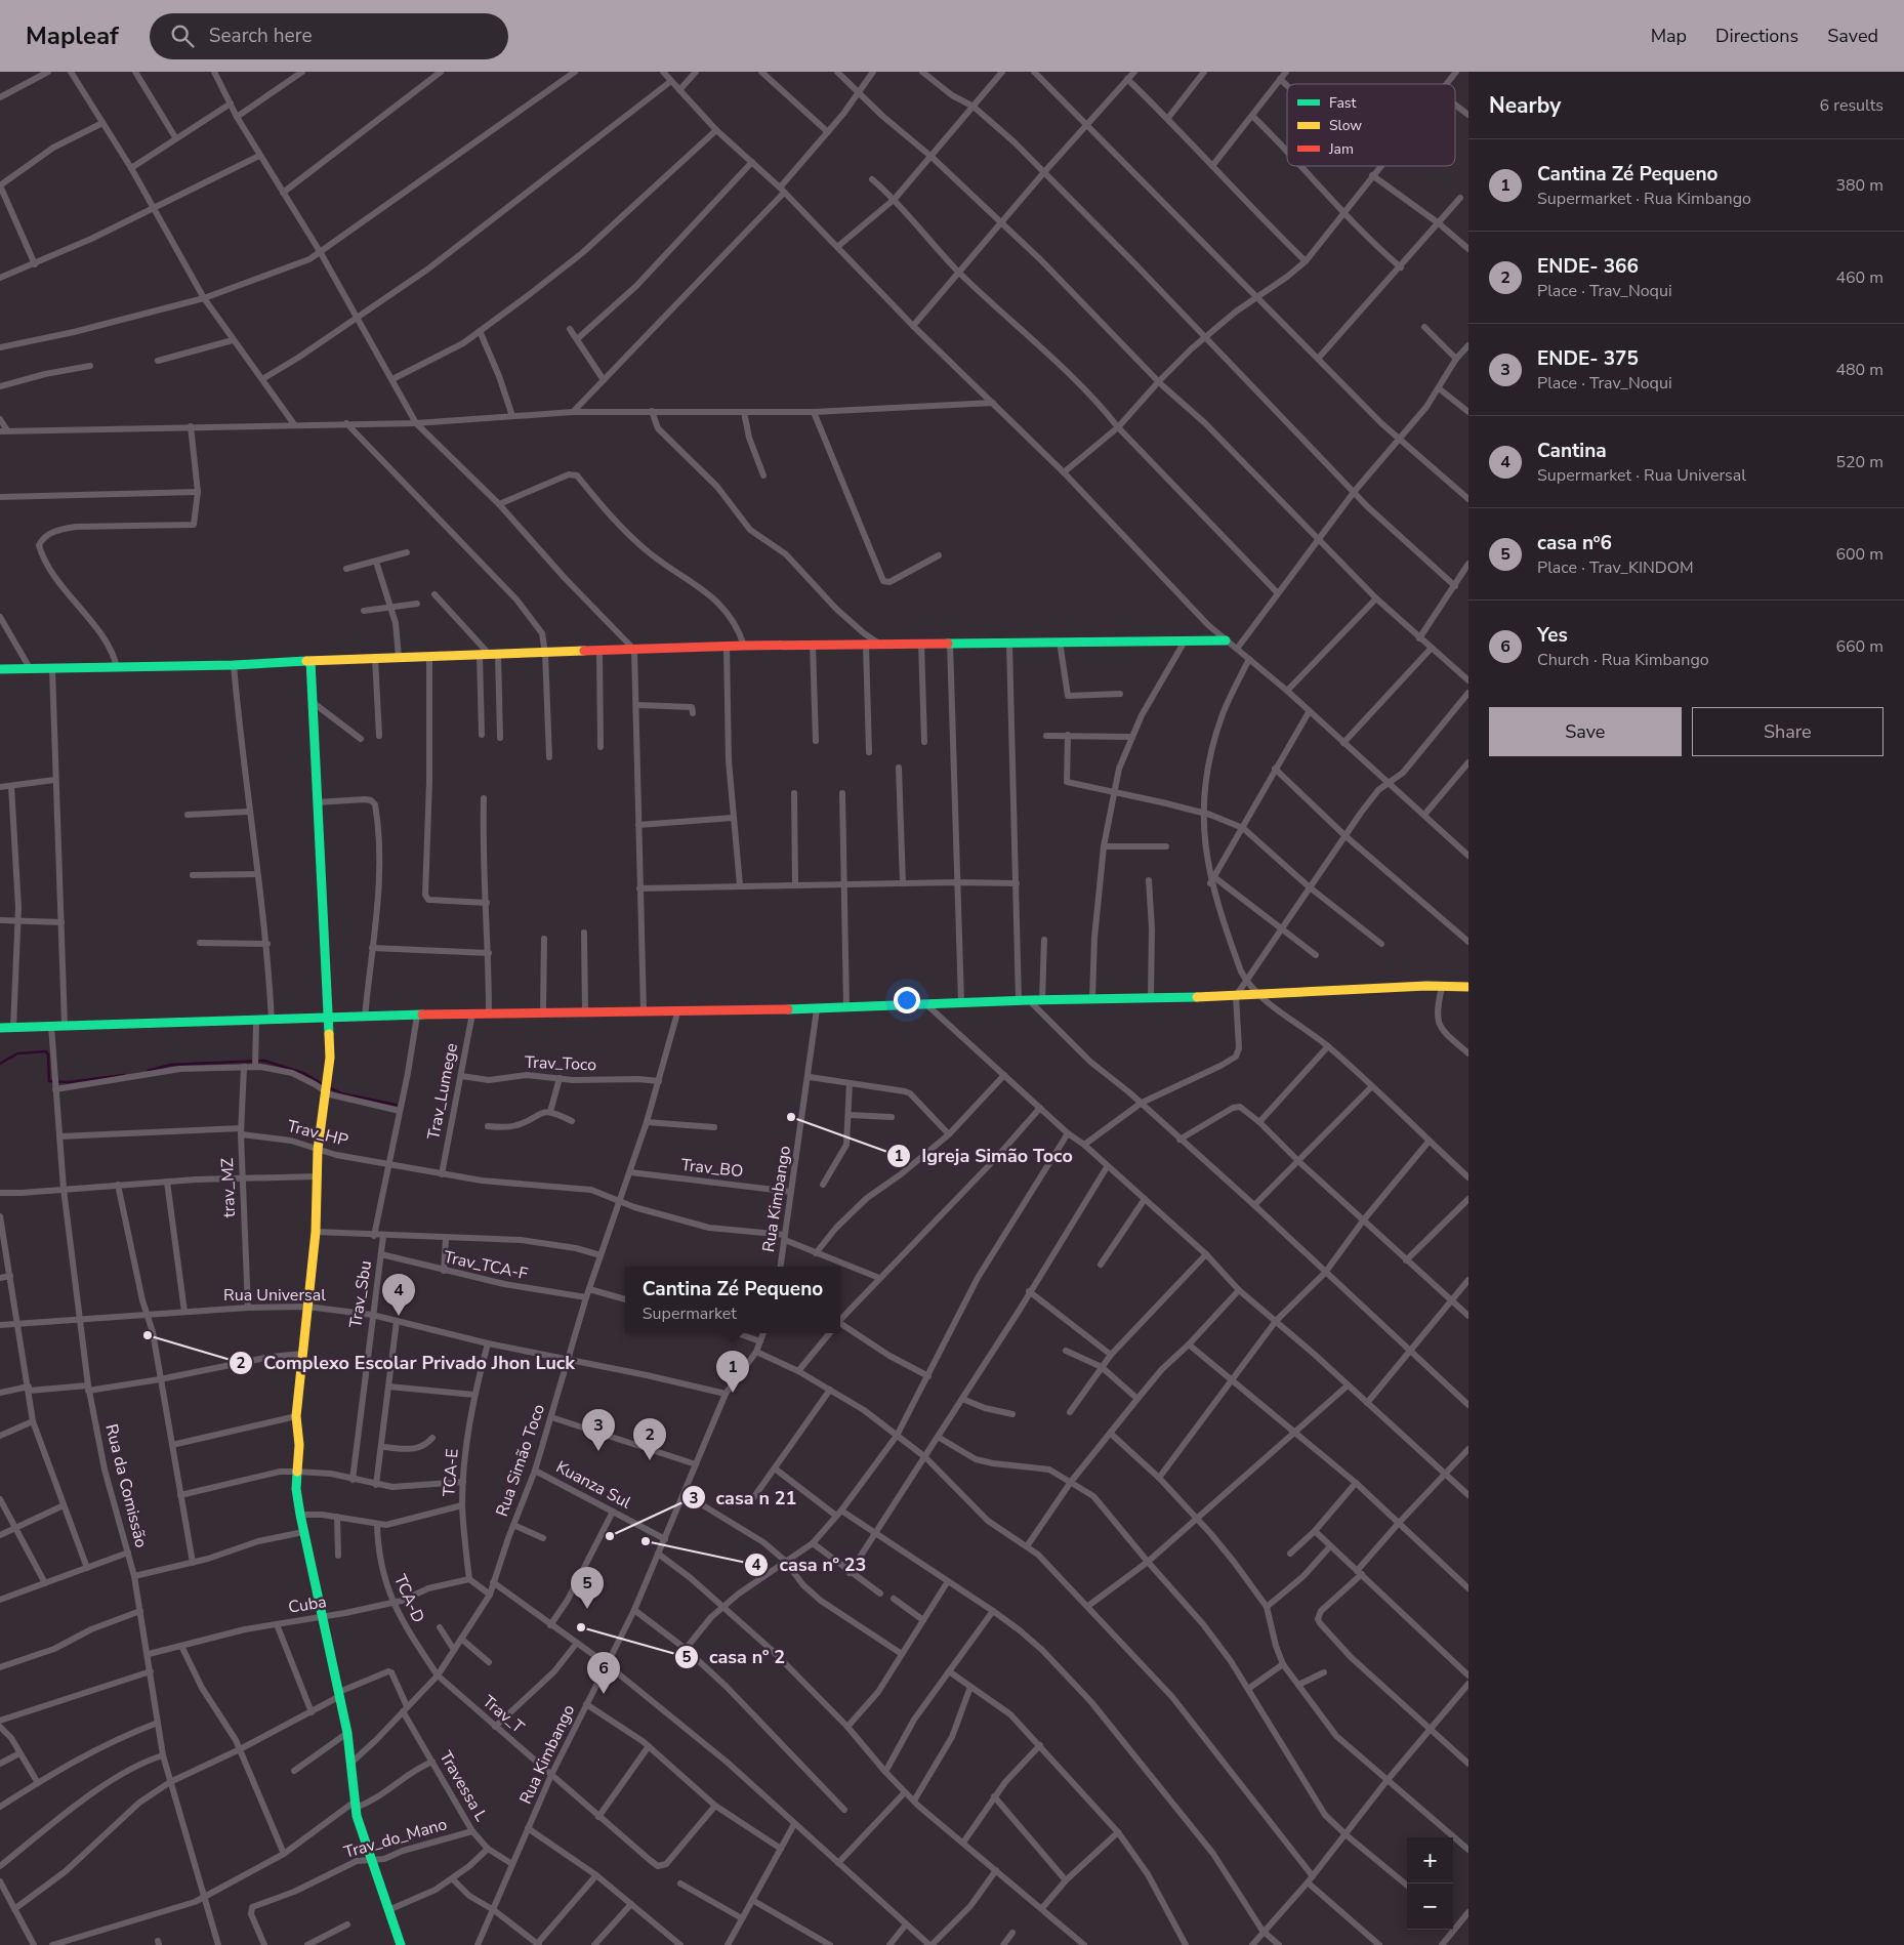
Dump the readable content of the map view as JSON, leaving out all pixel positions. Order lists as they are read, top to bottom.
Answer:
{
  "streets": {
    "street": [
      "Trav_Toco",
      "Trav_Lumege",
      "Trav_HP",
      "Trav_BO",
      "trav_MZ",
      "Rua Kimbango",
      "Trav_TCA-F",
      "Trav_Sbu",
      "Rua Universal",
      "Rua Simão Toco",
      "TCA-E",
      "Kuanza Sul",
      "Rua da Comissão",
      "TCA-D",
      "Cuba",
      "Trav_T",
      "Travessa L",
      "Trav_do_Mano"
    ]
  },
  "crossings": [
    ["Trav_Toco", "Trav_Lumege"],
    ["Trav_Toco", "Rua Simão Toco"],
    ["Trav_Lumege", "Trav_HP"],
    ["Trav_HP", "trav_MZ"],
    ["Trav_HP", "Rua Kimbango"],
    ["Trav_HP", "Rua Simão Toco"],
    ["Trav_HP", "Rua da Comissão"],
    ["Trav_BO", "Rua Kimbango"],
    ["Trav_BO", "Rua Simão Toco"],
    ["trav_MZ", "Rua Universal"],
    ["Rua Kimbango", "Rua Universal"],
    ["Rua Kimbango", "Kuanza Sul"],
    ["Rua Kimbango", "Trav_T"],
    ["Rua Kimbango", "Travessa L"],
    ["Trav_TCA-F", "Trav_Sbu"],
    ["Trav_TCA-F", "Rua Simão Toco"],
    ["Trav_Sbu", "Rua Universal"],
    ["Rua Universal", "Rua Simão Toco"],
    ["Rua Universal", "TCA-E"],
    ["Rua Universal", "Rua da Comissão"],
    ["Rua Simão Toco", "Kuanza Sul"],
    ["Rua Simão Toco", "TCA-D"],
    ["Rua Simão Toco", "Trav_T"],
    ["Rua Simão Toco", "Travessa L"],
    ["TCA-E", "Cuba"],
    ["Rua da Comissão", "Cuba"],
    ["TCA-D", "Cuba"],
    ["TCA-D", "Trav_T"],
    ["Travessa L", "Trav_do_Mano"]
  ],
  "places": [
    "Igreja Simão Toco",
    "Complexo Escolar Privado Jhon Luck",
    "casa n 21",
    "casa nº 23",
    "casa nº 2"
  ],
  "legend": ["Fast", "Slow", "Jam"],
  "page": {
    "header": "Mapleaf",
    "search": "Search here",
    "nav": ["Map", "Directions", "Saved"],
    "heading": ["Nearby", "6 results"],
    "list": [
      {
        "mark": "1",
        "name": "Cantina Zé Pequeno",
        "note": "Supermarket · Rua Kimbango",
        "value": "380 m"
      },
      {
        "mark": "2",
        "name": "ENDE- 366",
        "note": "Place · Trav_Noqui",
        "value": "460 m"
      },
      {
        "mark": "3",
        "name": "ENDE- 375",
        "note": "Place · Trav_Noqui",
        "value": "480 m"
      },
      {
        "mark": "4",
        "name": "Cantina",
        "note": "Supermarket · Rua Universal",
        "value": "520 m"
      },
      {
        "mark": "5",
        "name": "casa nº6",
        "note": "Place · Trav_KINDOM",
        "value": "600 m"
      },
      {
        "mark": "6",
        "name": "Yes",
        "note": "Church · Rua Kimbango",
        "value": "660 m"
      }
    ],
    "buttons": ["Save", "Share"],
    "popup": ["Cantina Zé Pequeno", "Supermarket"],
    "pins": [
      "4",
      "1",
      "3",
      "2",
      "5",
      "6"
    ],
    "map_buttons": ["+", "−"]
  }
}
